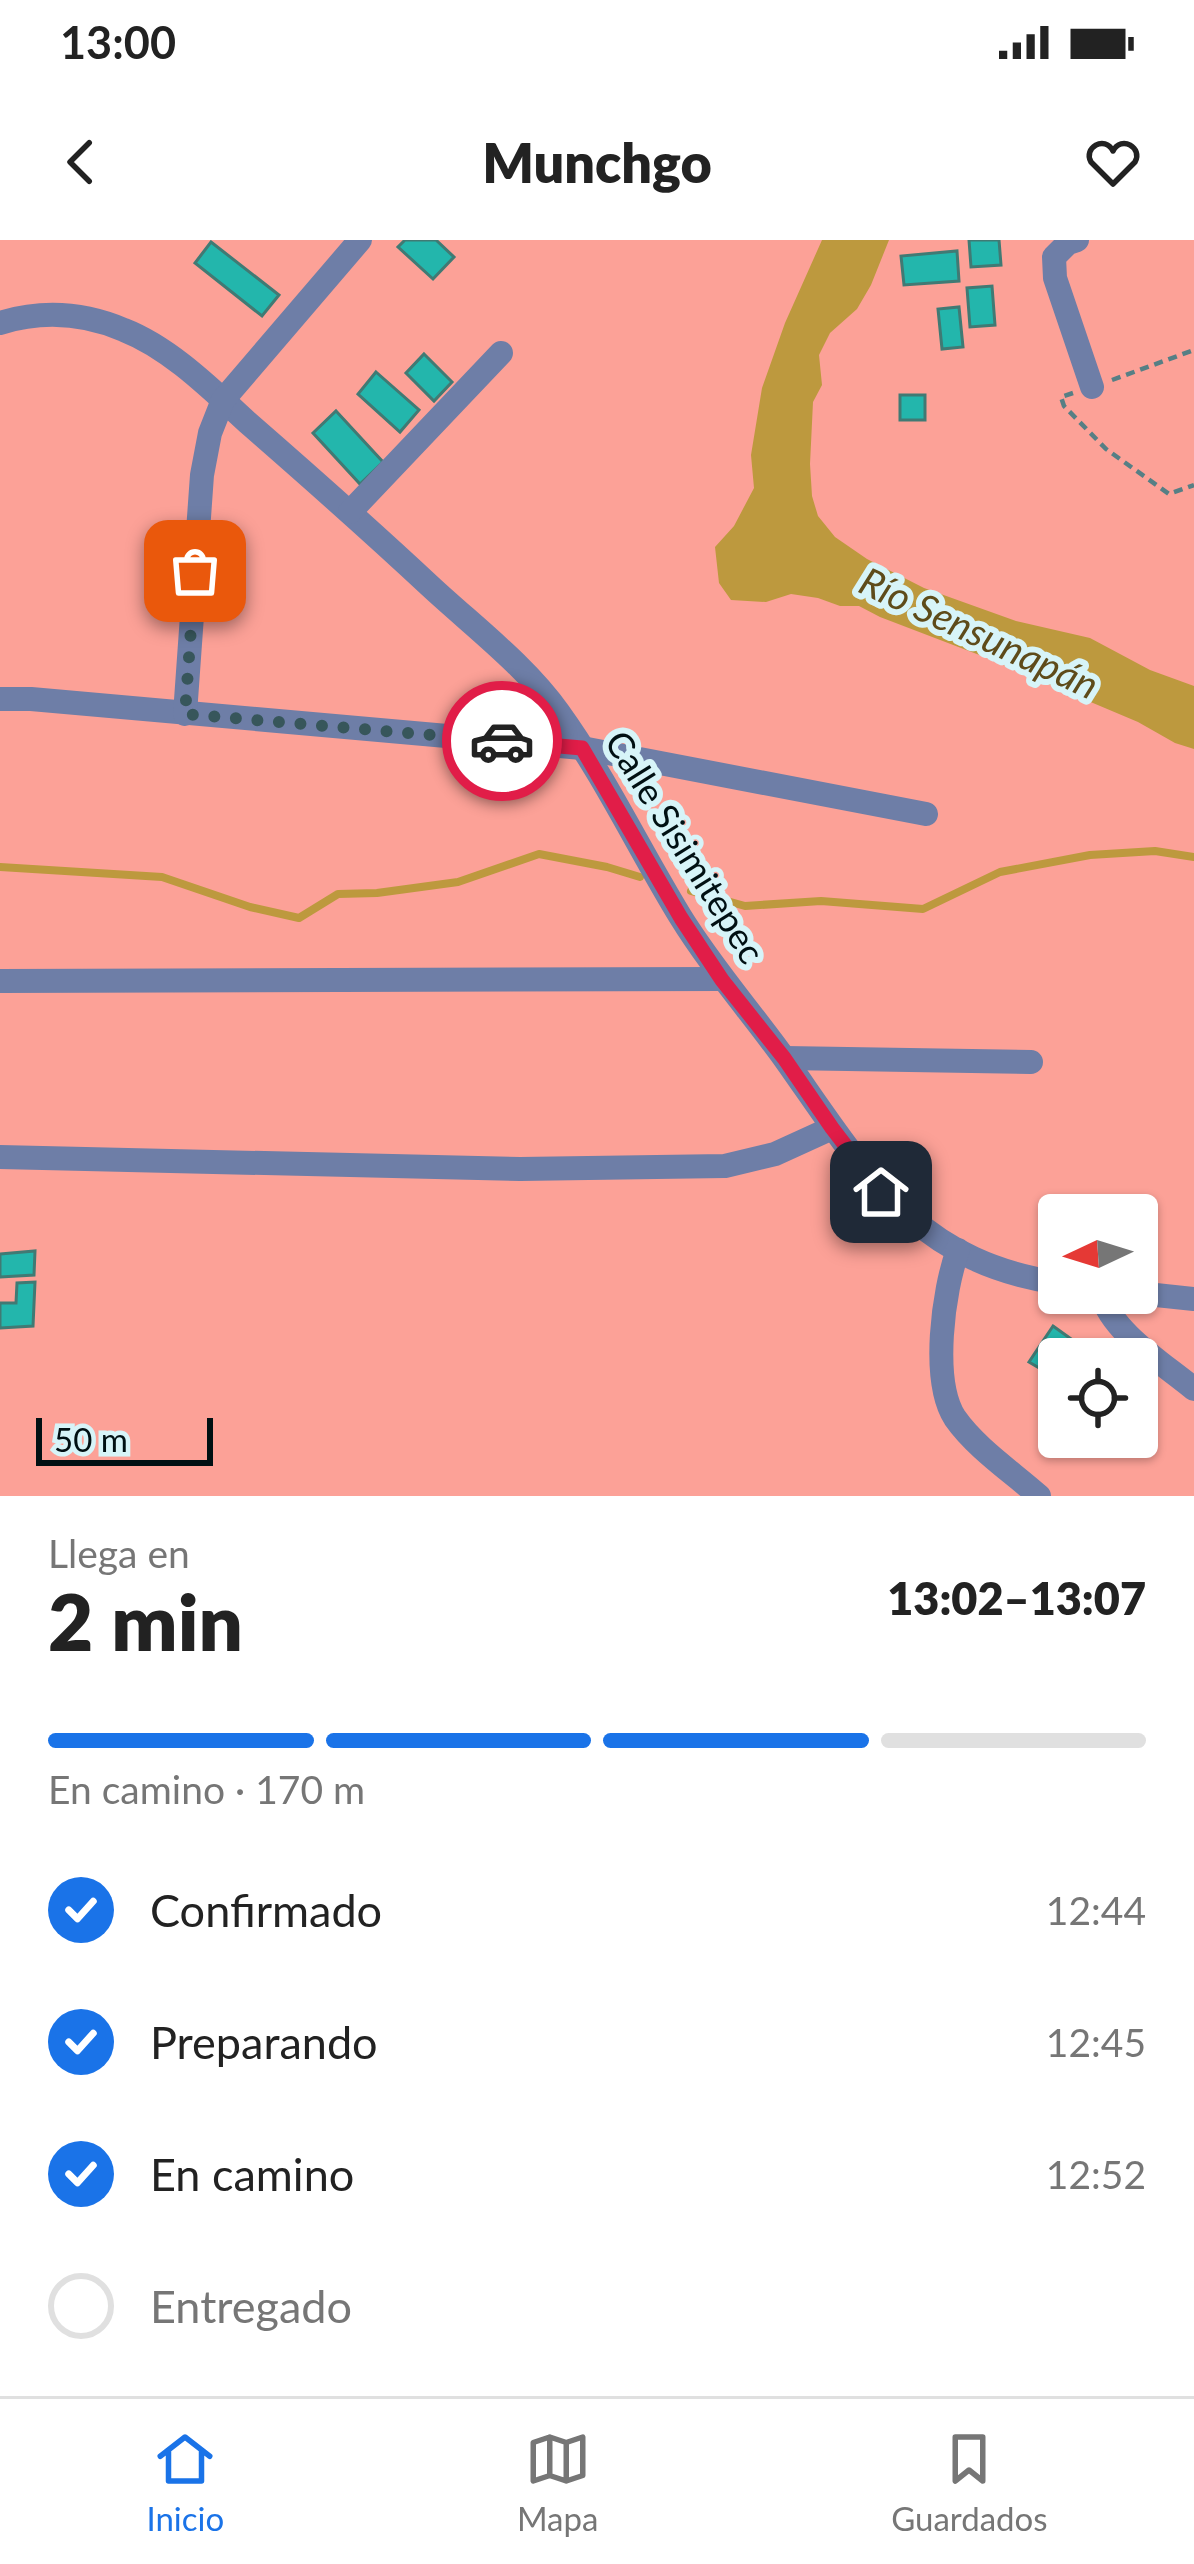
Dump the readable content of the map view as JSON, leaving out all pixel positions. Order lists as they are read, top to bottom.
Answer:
{
  "streets": {
    "street": ["Calle Sisimitepec"]
  },
  "water": ["Río Sensunapán"],
  "scale_bar": "50 m",
  "north": "left",
  "page": {
    "status": "13:00",
    "header": "Munchgo",
    "scale": "50 m",
    "heading": ["2 min", "Llega en", "13:02–13:07"],
    "bar": "En camino · 170 m",
    "list": [
      ["Confirmado", "12:44"],
      ["Preparando", "12:45"],
      ["En camino", "12:52"],
      "Entregado"
    ],
    "tabs": ["Inicio", "Mapa", "Guardados"]
  }
}
